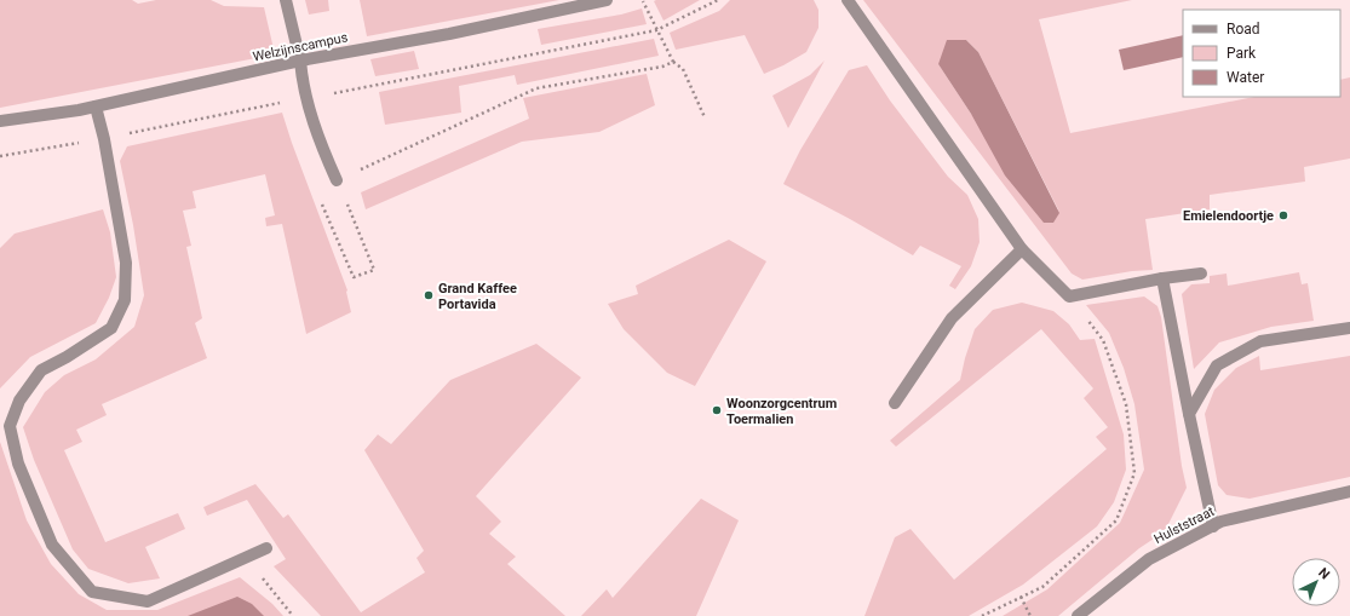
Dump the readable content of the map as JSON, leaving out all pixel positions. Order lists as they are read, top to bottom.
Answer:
{
  "streets": {
    "street": ["Welzijnscampus", "Hulststraat"]
  },
  "places": ["Emielendoortje", "Grand Kaffee Portavida", "Woonzorgcentrum Toermalien"],
  "legend": ["Road", "Park", "Water"],
  "north": "top right"
}
